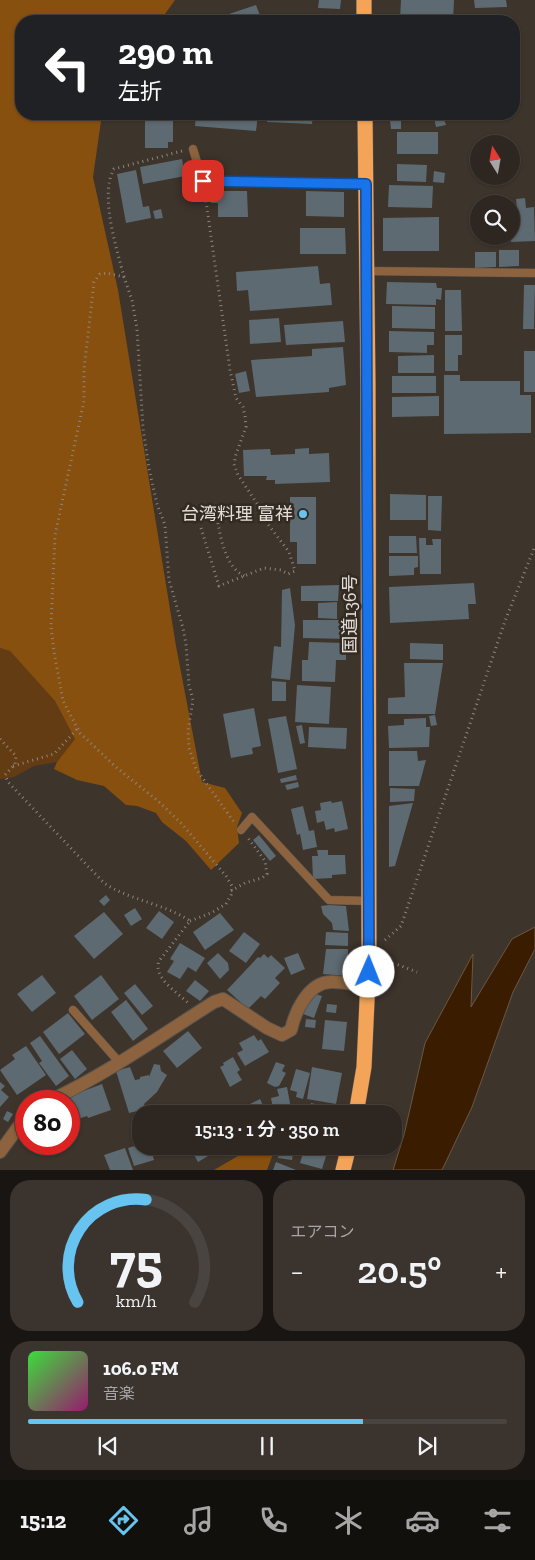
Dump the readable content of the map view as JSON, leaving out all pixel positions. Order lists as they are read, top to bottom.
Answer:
{
  "streets": {
    "highway": ["国道136号"]
  },
  "places": ["台湾料理 富祥"],
  "north": "top",
  "page": {
    "turn": ["290 m", "左折"],
    "limit": "80",
    "trip": "15:13 · 1 分 · 350 m",
    "tile": "エアコン",
    "heat": ["−", "20.5°", "+"],
    "song": ["106.0 FM", "音楽"],
    "tabs": "15:12",
    "gauge": ["75", "km/h"]
  }
}
